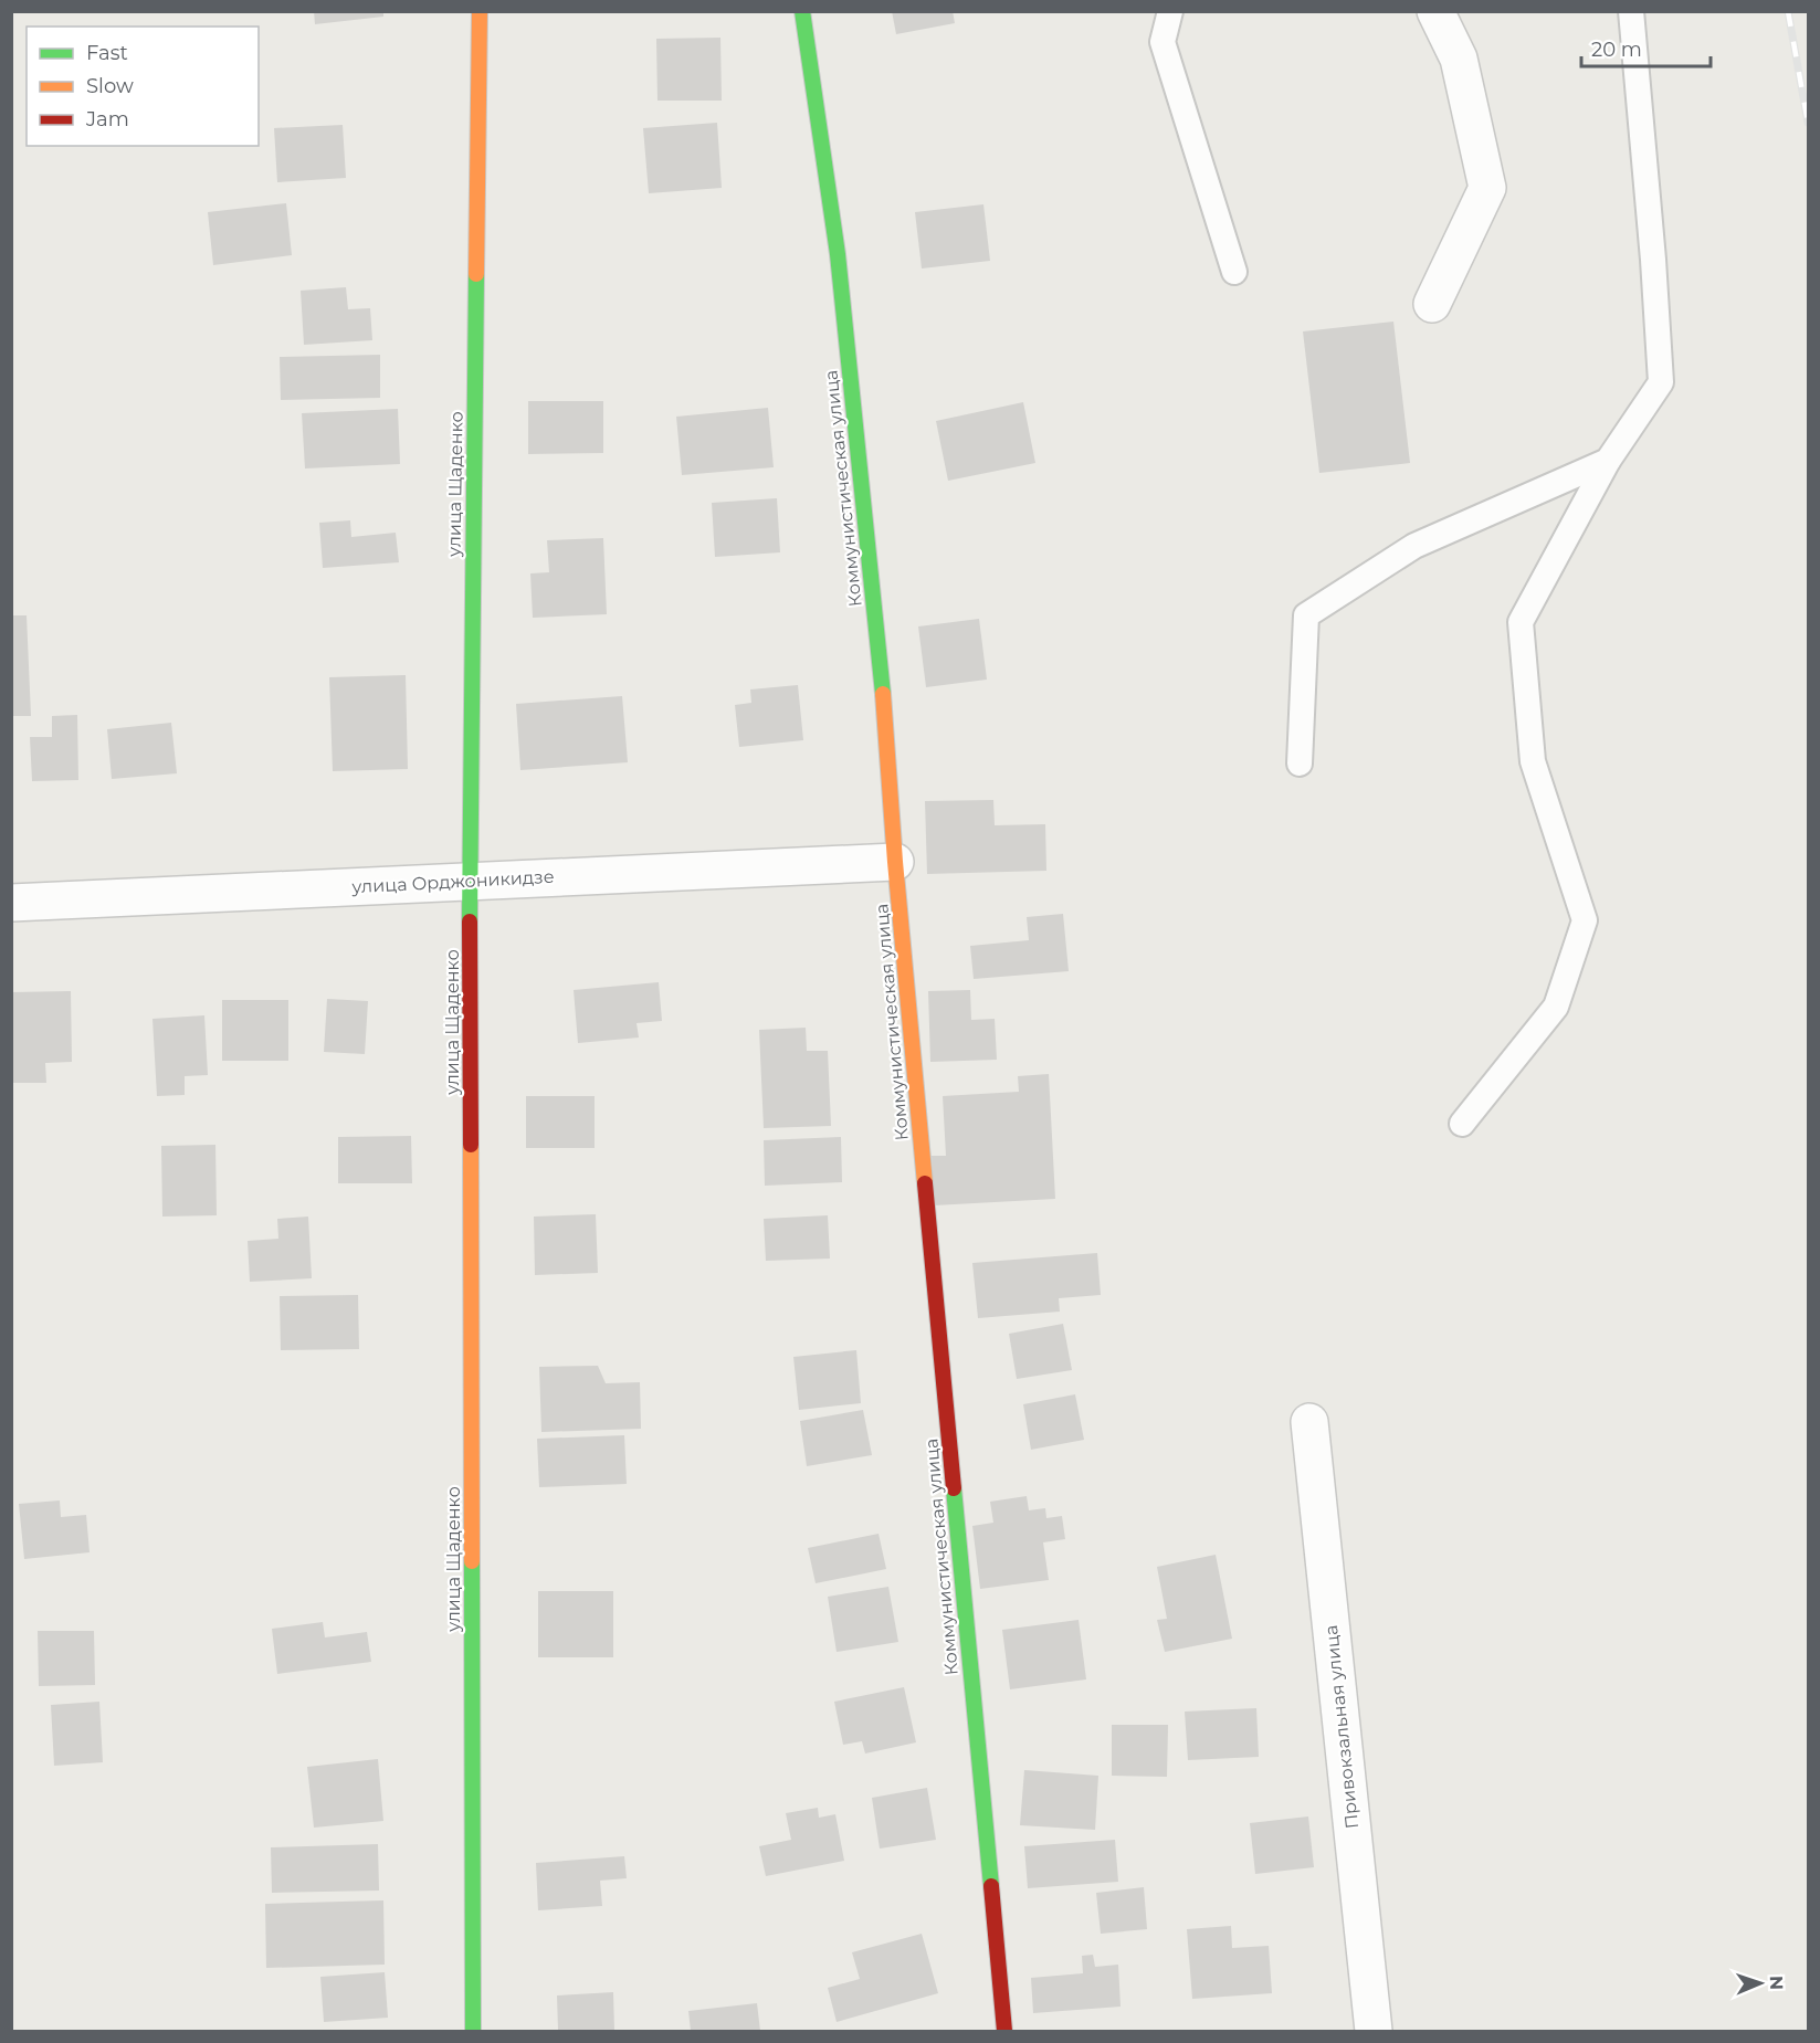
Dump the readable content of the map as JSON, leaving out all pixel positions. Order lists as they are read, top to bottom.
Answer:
{
  "streets": {
    "street": [
      "улица Щаденко",
      "Коммунистическая улица",
      "улица Орджоникидзе",
      "Привокзальная улица"
    ]
  },
  "crossings": [
    ["улица Щаденко", "улица Орджоникидзе"],
    ["Коммунистическая улица", "улица Орджоникидзе"]
  ],
  "legend": ["Fast", "Slow", "Jam"],
  "scale_bar": "20 m",
  "north": "right"
}
